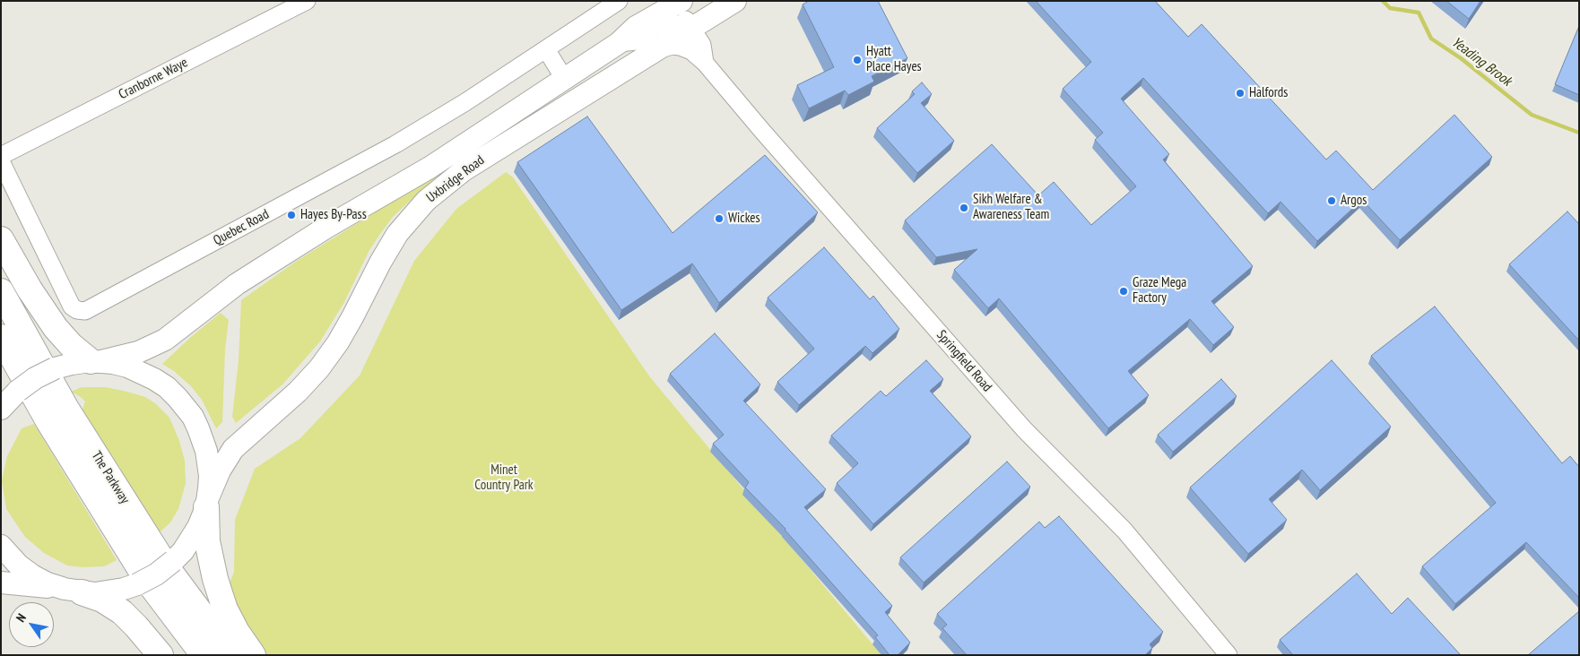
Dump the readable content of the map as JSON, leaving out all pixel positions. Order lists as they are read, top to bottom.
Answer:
{
  "streets": {
    "highway": ["The Parkway"],
    "main road": ["Uxbridge Road"],
    "street": ["Cranborne Waye", "Quebec Road", "Springfield Road"]
  },
  "crossings": [
    ["Uxbridge Road", "Springfield Road"]
  ],
  "water": ["Yeading Brook"],
  "parks": ["Minet Country Park"],
  "places": [
    "Hyatt Place Hayes",
    "Halfords",
    "Argos",
    "Sikh Welfare & Awareness Team",
    "Hayes By-Pass",
    "Wickes",
    "Graze Mega Factory"
  ],
  "north": "top left"
}
